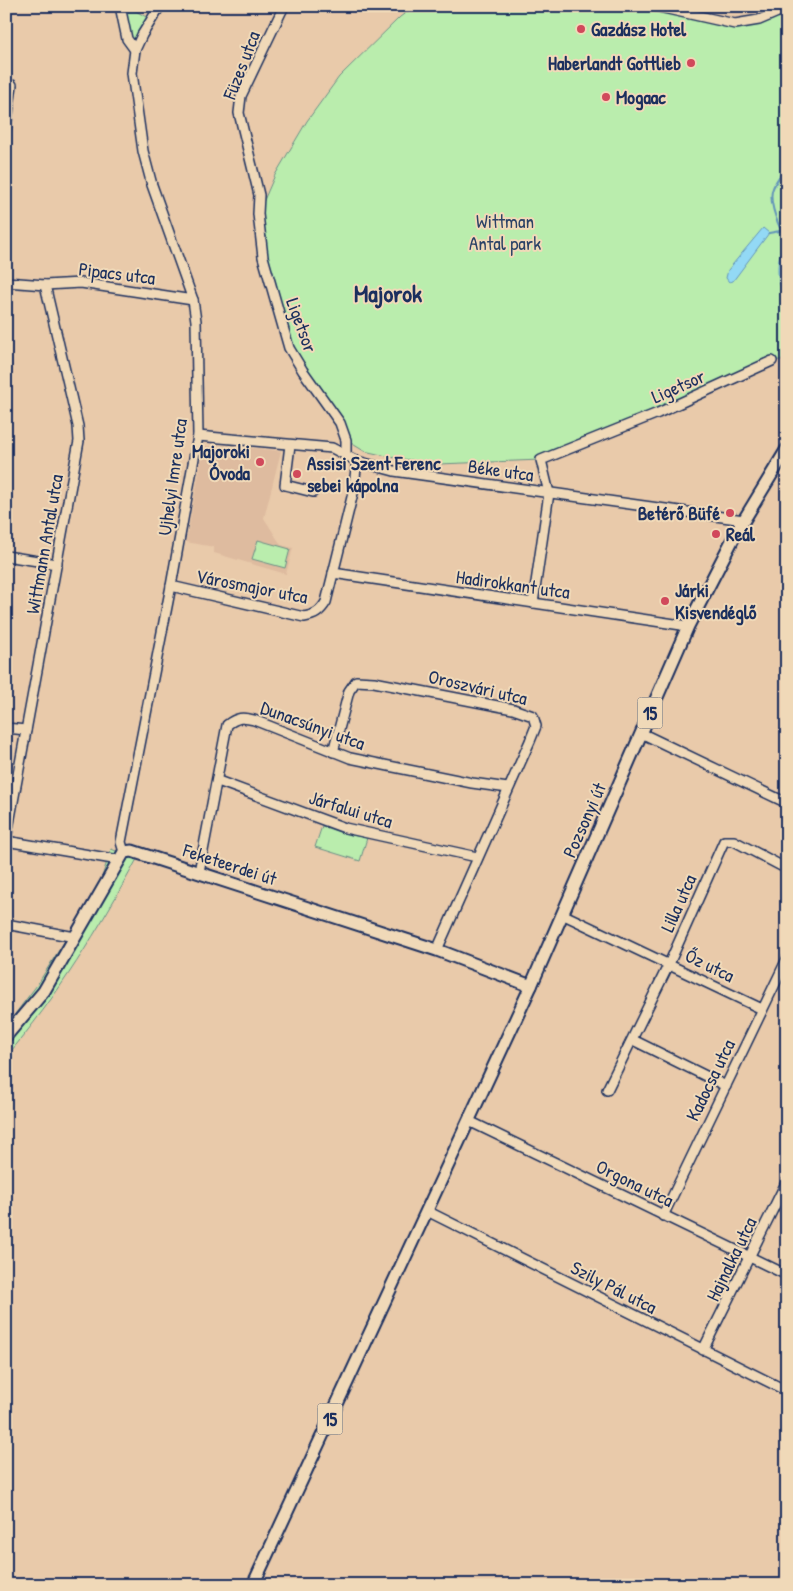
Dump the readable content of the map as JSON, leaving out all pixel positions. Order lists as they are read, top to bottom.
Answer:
{
  "streets": {
    "main road": ["15", "Pozsonyi út", "Feketeerdei út"],
    "street": [
      "Füzes utca",
      "Pipacs utca",
      "Ligetsor",
      "Béke utca",
      "Ujhelyi Imre utca",
      "Wittmann Antal utca",
      "Hadirokkant utca",
      "Városmajor utca",
      "Oroszvári utca",
      "Dunacsúnyi utca",
      "Járfalui utca",
      "Lilla utca",
      "Őz utca",
      "Kadocsa utca",
      "Orgona utca",
      "Hajnalka utca",
      "Szily Pál utca"
    ]
  },
  "crossings": [
    ["Füzes utca", "Ligetsor"],
    ["Pipacs utca", "Ujhelyi Imre utca"],
    ["Pipacs utca", "Wittmann Antal utca"],
    ["Ligetsor", "Béke utca"],
    ["Béke utca", "Ujhelyi Imre utca"],
    ["Béke utca", "Városmajor utca"],
    ["Béke utca", "Pozsonyi út"],
    ["Ujhelyi Imre utca", "Wittmann Antal utca"],
    ["Ujhelyi Imre utca", "Városmajor utca"],
    ["Ujhelyi Imre utca", "Feketeerdei út"],
    ["Wittmann Antal utca", "Feketeerdei út"],
    ["Hadirokkant utca", "Városmajor utca"],
    ["Hadirokkant utca", "Pozsonyi út"],
    ["Oroszvári utca", "Dunacsúnyi utca"],
    ["Oroszvári utca", "Járfalui utca"],
    ["Oroszvári utca", "Feketeerdei út"],
    ["15", "Pozsonyi út"],
    ["15", "Szily Pál utca"],
    ["Dunacsúnyi utca", "Járfalui utca"],
    ["Dunacsúnyi utca", "Feketeerdei út"],
    ["Pozsonyi út", "Feketeerdei út"],
    ["Pozsonyi út", "Őz utca"],
    ["Pozsonyi út", "Orgona utca"],
    ["Pozsonyi út", "Szily Pál utca"],
    ["Lilla utca", "Őz utca"],
    ["Őz utca", "Kadocsa utca"],
    ["Kadocsa utca", "Orgona utca"],
    ["Orgona utca", "Hajnalka utca"],
    ["Hajnalka utca", "Szily Pál utca"]
  ],
  "districts": ["Majorok"],
  "parks": ["Wittman Antal park"],
  "places": [
    "Gazdász Hotel",
    "Haberlandt Gottlieb",
    "Mogaac",
    "Majoroki Óvoda",
    "Assisi Szent Ferenc sebei kápolna",
    "Betérő Büfé",
    "Reál",
    "Járki Kisvendéglő"
  ]
}
